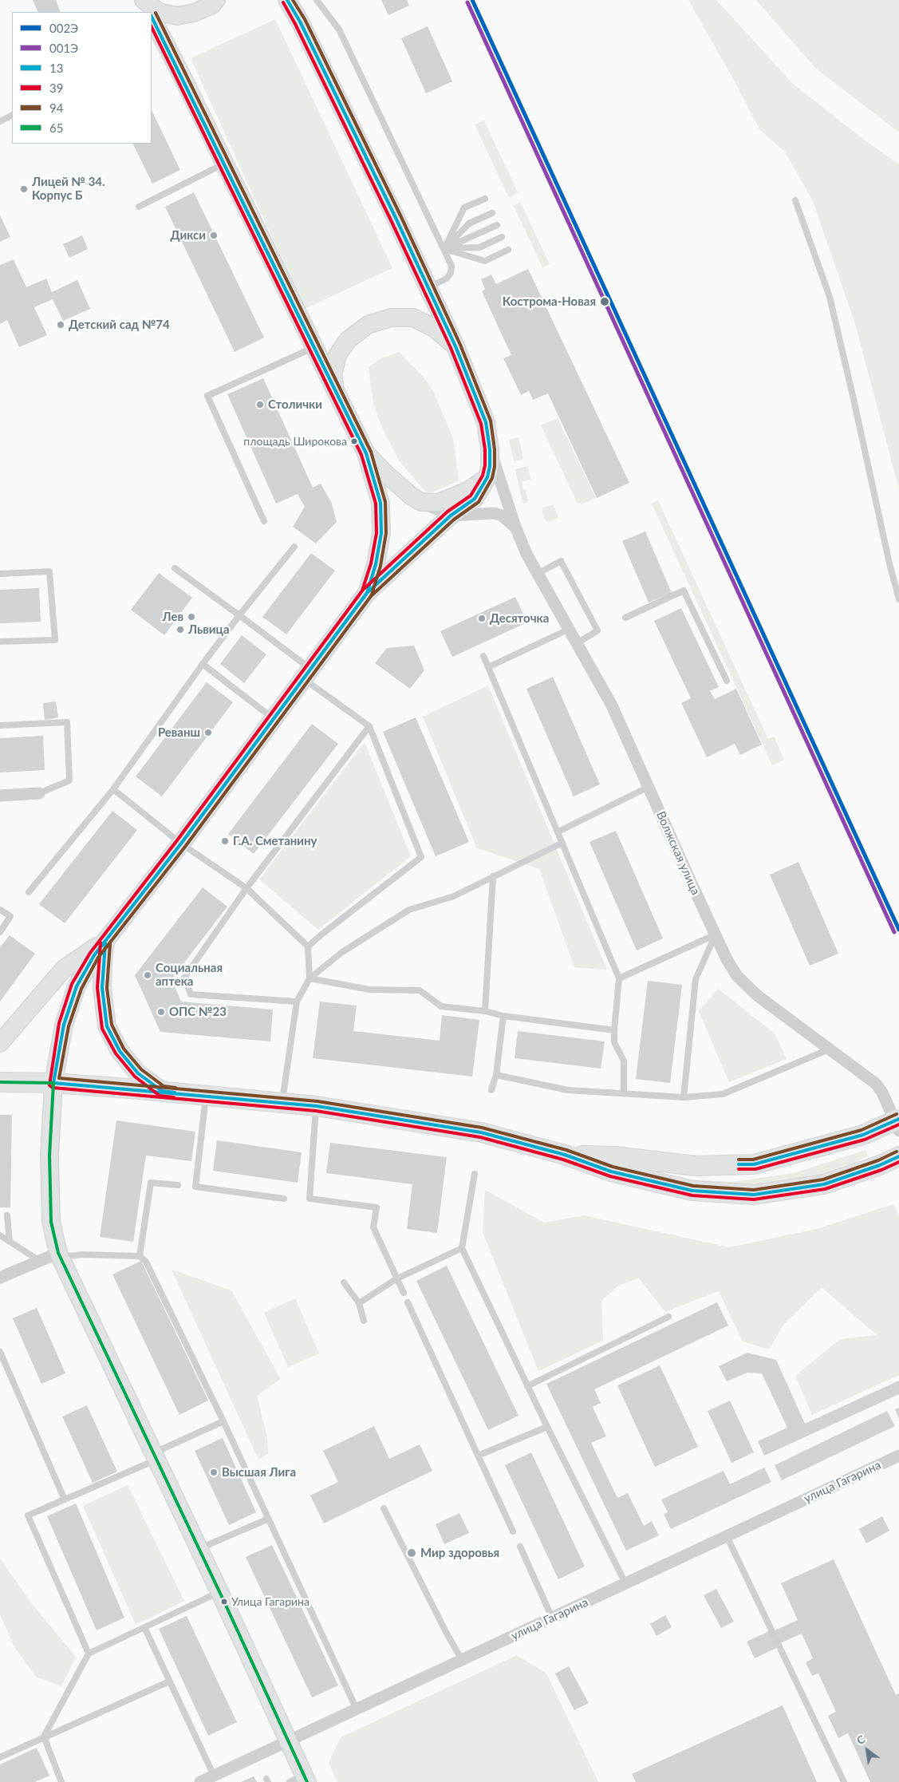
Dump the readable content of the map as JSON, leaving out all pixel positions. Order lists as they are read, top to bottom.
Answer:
{
  "streets": {
    "street": ["Волжская улица", "улица Гагарина"]
  },
  "places": [
    "Лицей № 34. Корпус Б",
    "Дикси",
    "Кострома-Новая",
    "Детский сад №74",
    "Столички",
    "площадь Широкова",
    "Лев",
    "Десяточка",
    "Львица",
    "Реванш",
    "Г.А. Сметанину",
    "Социальная аптека",
    "ОПС №23",
    "Высшая Лига",
    "Мир здоровья",
    "Улица Гагарина"
  ],
  "lines": [
    "transit line 002Э",
    "transit line 13",
    "transit line 94",
    "transit line 001Э",
    "transit line 39",
    "transit line 65"
  ],
  "legend": [
    "002Э",
    "001Э",
    "13",
    "39",
    "94",
    "65"
  ],
  "north": "top left"
}
